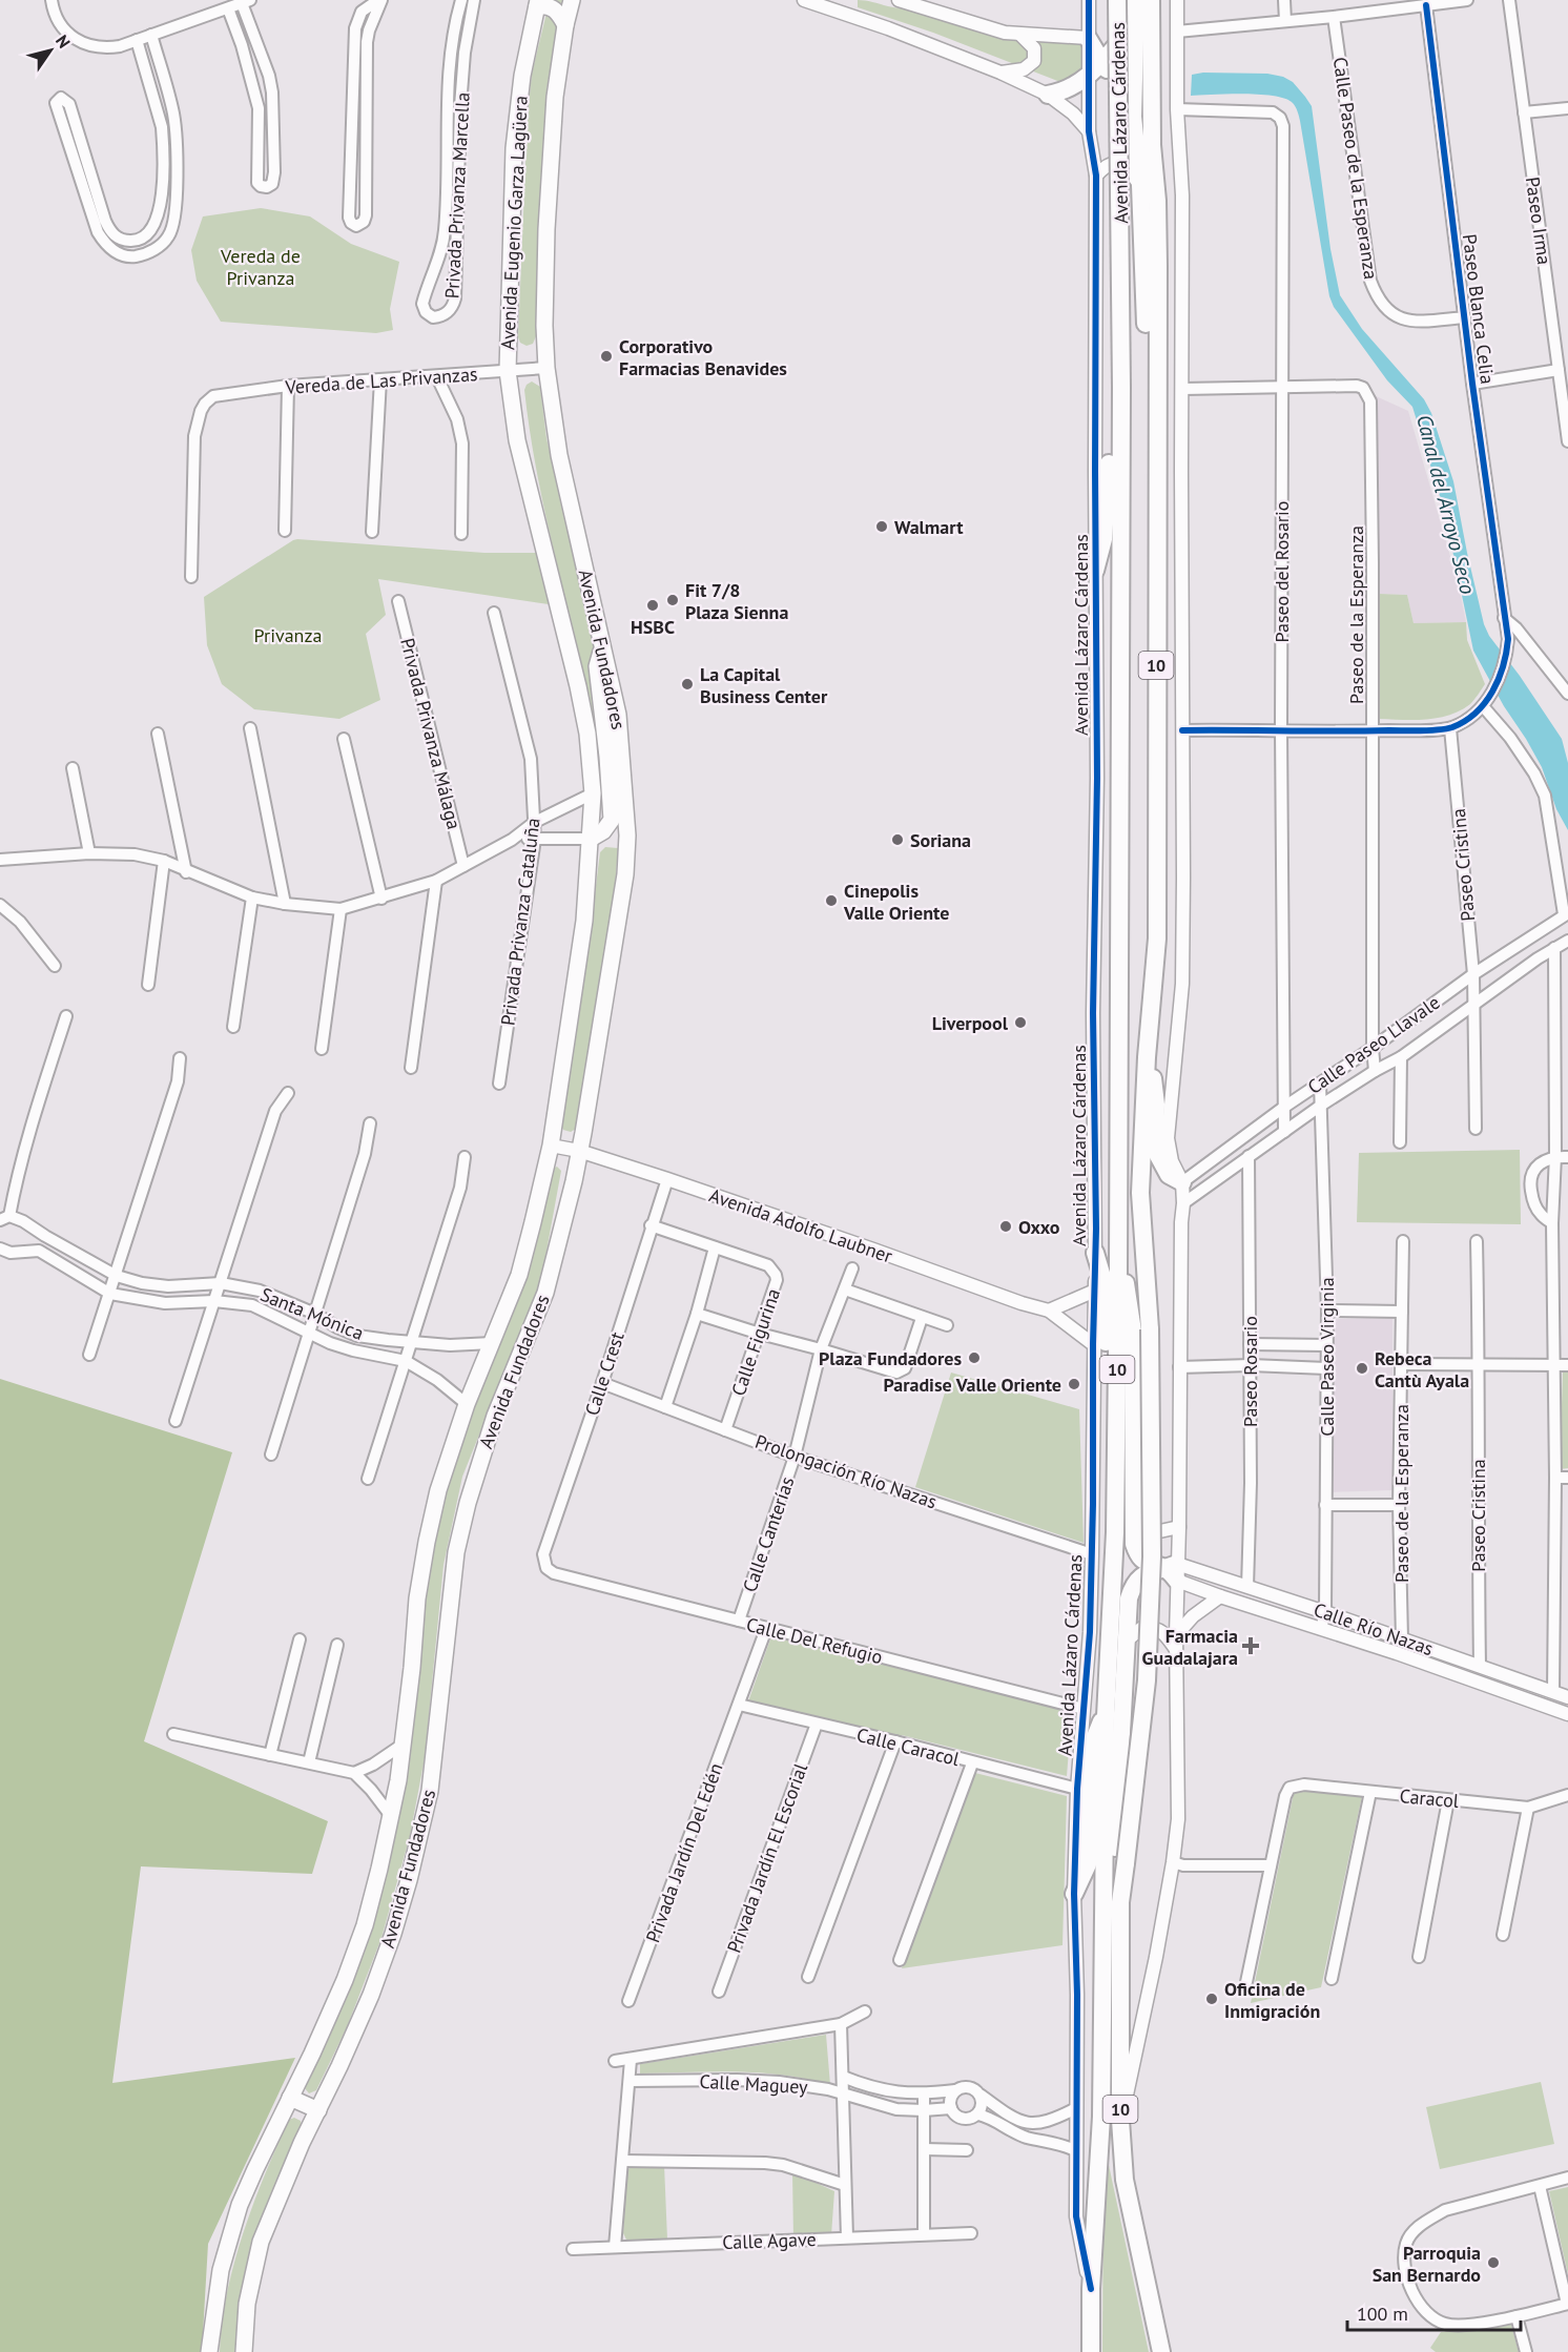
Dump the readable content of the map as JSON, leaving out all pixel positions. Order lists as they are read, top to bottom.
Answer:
{
  "streets": {
    "highway": ["Avenida Lázaro Cárdenas", "10"],
    "main road": ["Avenida Eugenio Garza Lagüera", "Avenida Fundadores"],
    "street": [
      "Calle Paseo de la Esperanza",
      "Privada Privanza Marcella",
      "Paseo Irma",
      "Paseo Blanca Celia",
      "Vereda de Las Privanzas",
      "Paseo del Rosario",
      "Paseo de la Esperanza",
      "Privada Privanza Málaga",
      "Paseo Cristina",
      "Privada Privanza Cataluña",
      "Calle Paseo Llavale",
      "Avenida Adolfo Laubner",
      "Santa Mónica",
      "Calle Figurina",
      "Calle Paseo Virginia",
      "Paseo Rosario",
      "Calle Crest",
      "Prolongación Río Nazas",
      "Calle Canterías",
      "Calle Río Nazas",
      "Calle Del Refugio",
      "Calle Caracol",
      "Caracol",
      "Privada Jardín Del Edén",
      "Privada Jardín El Escorial",
      "Calle Maguey",
      "Calle Agave"
    ]
  },
  "crossings": [
    ["Avenida Lázaro Cárdenas", "Paseo del Rosario"],
    ["Avenida Lázaro Cárdenas", "Paseo de la Esperanza"],
    ["Avenida Lázaro Cárdenas", "Calle Paseo Llavale"],
    ["Avenida Lázaro Cárdenas", "Avenida Adolfo Laubner"],
    ["Avenida Lázaro Cárdenas", "Prolongación Río Nazas"],
    ["Avenida Lázaro Cárdenas", "Calle Río Nazas"],
    ["Avenida Lázaro Cárdenas", "Calle Del Refugio"],
    ["Avenida Lázaro Cárdenas", "Calle Caracol"],
    ["Calle Paseo de la Esperanza", "Paseo Blanca Celia"],
    ["Avenida Eugenio Garza Lagüera", "Vereda de Las Privanzas"],
    ["Avenida Eugenio Garza Lagüera", "Avenida Fundadores"],
    ["Vereda de Las Privanzas", "Avenida Fundadores"],
    ["Paseo del Rosario", "Paseo de la Esperanza"],
    ["Paseo del Rosario", "Calle Paseo Llavale"],
    ["Paseo de la Esperanza", "Calle Paseo Llavale"],
    ["Paseo de la Esperanza", "Calle Río Nazas"],
    ["Avenida Fundadores", "Avenida Adolfo Laubner"],
    ["Avenida Fundadores", "Santa Mónica"],
    ["Paseo Cristina", "Calle Paseo Llavale"],
    ["Paseo Cristina", "Calle Río Nazas"],
    ["Calle Paseo Llavale", "Calle Paseo Virginia"],
    ["Calle Paseo Llavale", "Paseo Rosario"],
    ["Avenida Adolfo Laubner", "Calle Crest"],
    ["Calle Figurina", "Calle Crest"],
    ["Calle Figurina", "Prolongación Río Nazas"],
    ["Calle Paseo Virginia", "Calle Río Nazas"],
    ["Paseo Rosario", "Calle Río Nazas"],
    ["Calle Crest", "Prolongación Río Nazas"],
    ["Calle Crest", "Calle Del Refugio"],
    ["Prolongación Río Nazas", "Calle Canterías"],
    ["Calle Canterías", "Calle Del Refugio"],
    ["Calle Del Refugio", "Privada Jardín Del Edén"],
    ["Calle Caracol", "Privada Jardín Del Edén"],
    ["Calle Caracol", "Privada Jardín El Escorial"]
  ],
  "water": ["Canal del Arroyo Seco"],
  "parks": ["Vereda de Privanza", "Privanza"],
  "places": {
    "other": [
      "Corporativo Farmacias Benavides",
      "Walmart",
      "Fit 7/8 Plaza Sienna",
      "HSBC",
      "La Capital Business Center",
      "Soriana",
      "Cinepolis Valle Oriente",
      "Liverpool",
      "Oxxo",
      "Plaza Fundadores",
      "Rebeca Cantù Ayala",
      "Paradise Valle Oriente",
      "Oficina de Inmigración",
      "Parroquia San Bernardo"
    ],
    "health": ["Farmacia Guadalajara"]
  },
  "scale_bar": "100 m",
  "north": "top right"
}
